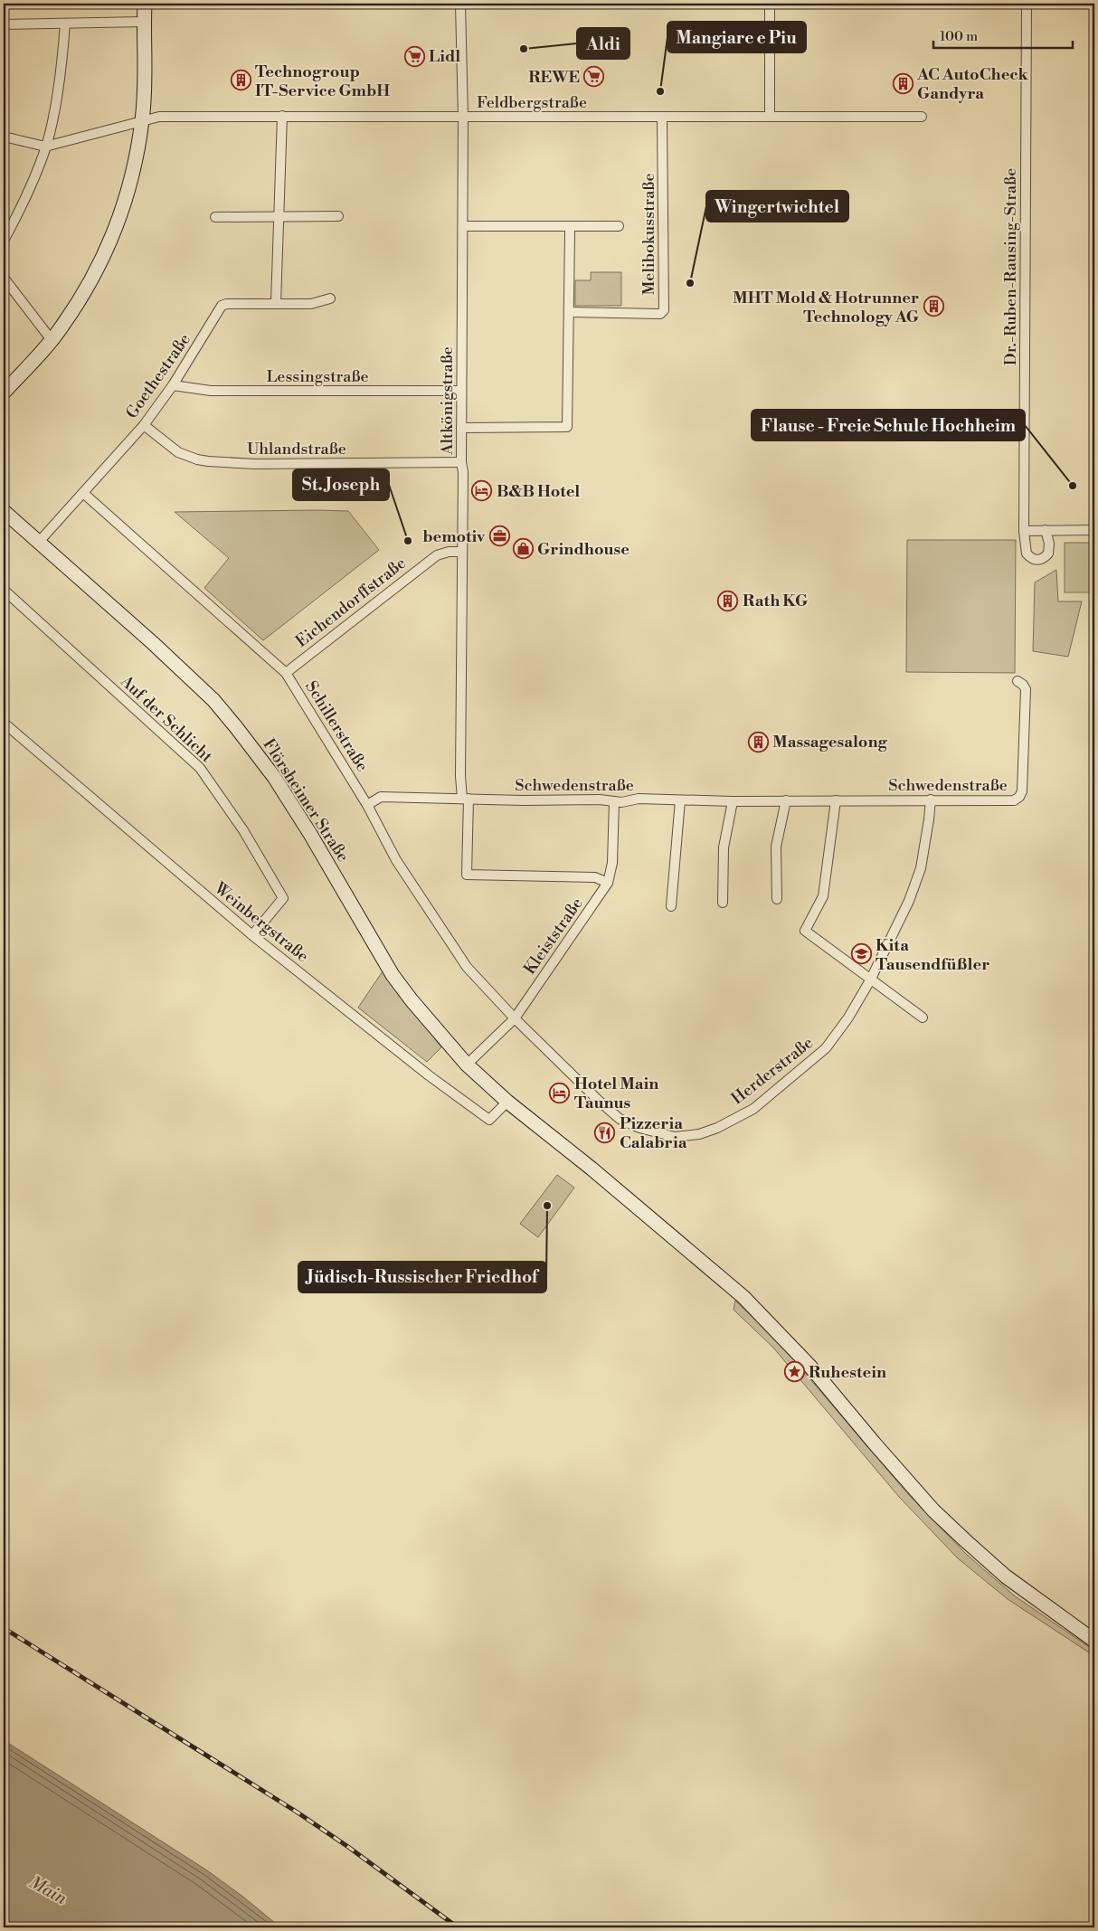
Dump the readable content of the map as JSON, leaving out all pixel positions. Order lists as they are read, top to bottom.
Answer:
{
  "streets": {
    "main road": ["Flörsheimer Straße"],
    "street": [
      "Feldbergstraße",
      "Melibokusstraße",
      "Dr.-Ruben-Rausing-Straße",
      "Goethestraße",
      "Lessingstraße",
      "Altkönigstraße",
      "Uhlandstraße",
      "Eichendorffstraße",
      "Auf der Schlicht",
      "Schillerstraße",
      "Schwedenstraße",
      "Weinbergstraße",
      "Kleiststraße",
      "Herderstraße"
    ]
  },
  "crossings": [
    ["Feldbergstraße", "Melibokusstraße"],
    ["Feldbergstraße", "Altkönigstraße"],
    ["Melibokusstraße", "Altkönigstraße"],
    ["Goethestraße", "Lessingstraße"],
    ["Goethestraße", "Uhlandstraße"],
    ["Goethestraße", "Schillerstraße"],
    ["Goethestraße", "Flörsheimer Straße"],
    ["Lessingstraße", "Altkönigstraße"],
    ["Altkönigstraße", "Uhlandstraße"],
    ["Altkönigstraße", "Eichendorffstraße"],
    ["Altkönigstraße", "Schwedenstraße"],
    ["Eichendorffstraße", "Schillerstraße"],
    ["Auf der Schlicht", "Weinbergstraße"],
    ["Schillerstraße", "Schwedenstraße"],
    ["Schillerstraße", "Kleiststraße"],
    ["Schillerstraße", "Herderstraße"],
    ["Schwedenstraße", "Kleiststraße"],
    ["Schwedenstraße", "Herderstraße"],
    ["Flörsheimer Straße", "Weinbergstraße"],
    ["Flörsheimer Straße", "Kleiststraße"],
    ["Kleiststraße", "Herderstraße"]
  ],
  "water": ["Main"],
  "places": {
    "other": [
      "Aldi",
      "Mangiare e Piu",
      "Wingertwichtel",
      "Flause - Freie Schule Hochheim",
      "St. Joseph",
      "Jüdisch-Russischer Friedhof"
    ],
    "supermarket": ["Lidl", "REWE"],
    "building": [
      "Technogroup IT-Service GmbH",
      "AC AutoCheck Gandyra",
      "MHT Mold & Hotrunner Technology AG",
      "Rath KG",
      "Massagesalong"
    ],
    "hotel": ["B&B Hotel", "Hotel Main Taunus"],
    "office": ["bemotiv"],
    "shop": ["Grindhouse"],
    "school or university": ["Kita Tausendfüßler"],
    "restaurant": ["Pizzeria Calabria"],
    "place": ["Ruhestein"]
  },
  "scale_bar": "100 m"
}
